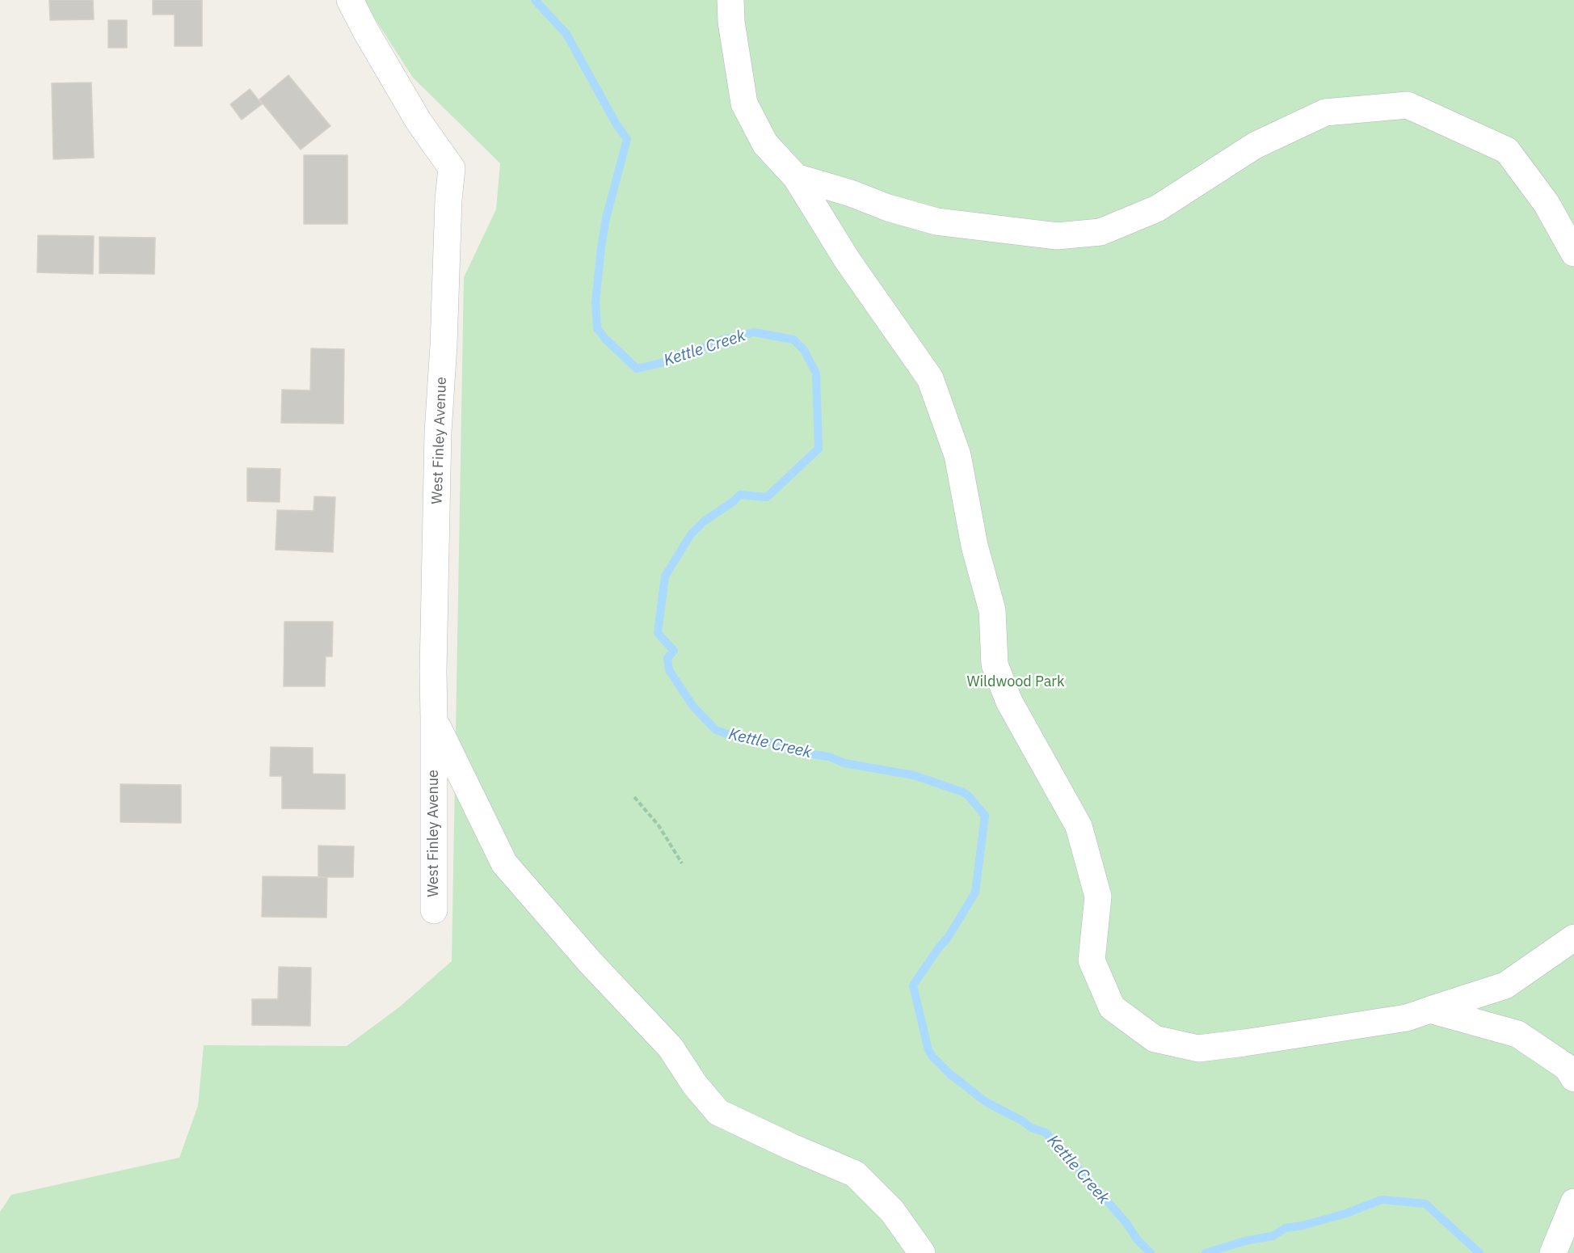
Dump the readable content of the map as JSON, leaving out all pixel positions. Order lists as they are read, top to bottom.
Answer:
{
  "streets": {
    "street": ["West Finley Avenue"]
  },
  "water": ["Kettle Creek"],
  "parks": ["Wildwood Park"]
}
